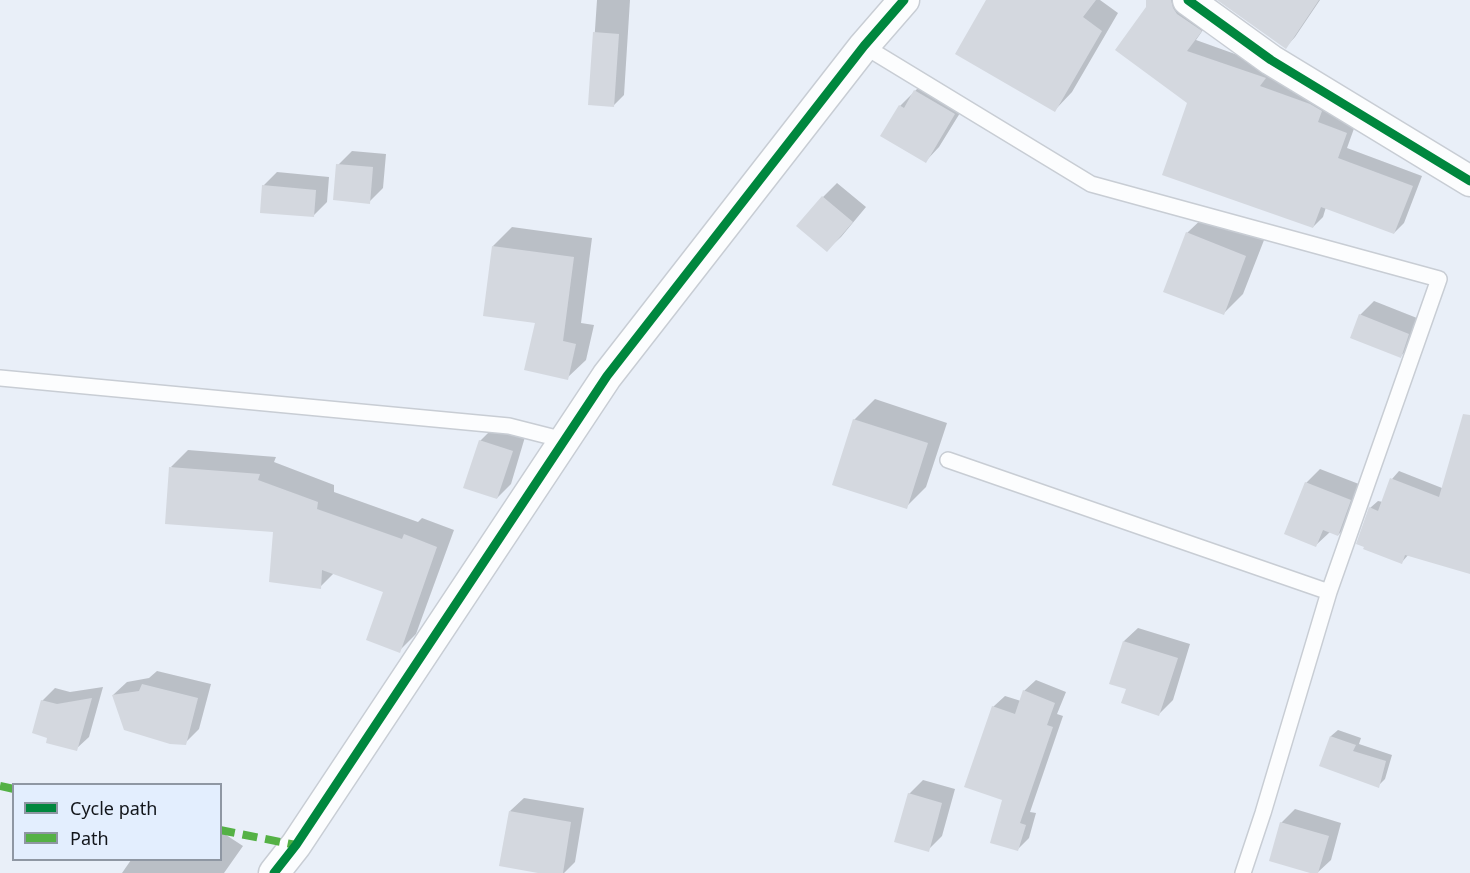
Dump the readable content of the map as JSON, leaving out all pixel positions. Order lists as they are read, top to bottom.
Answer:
{
  "legend": ["Cycle path", "Path"]
}
